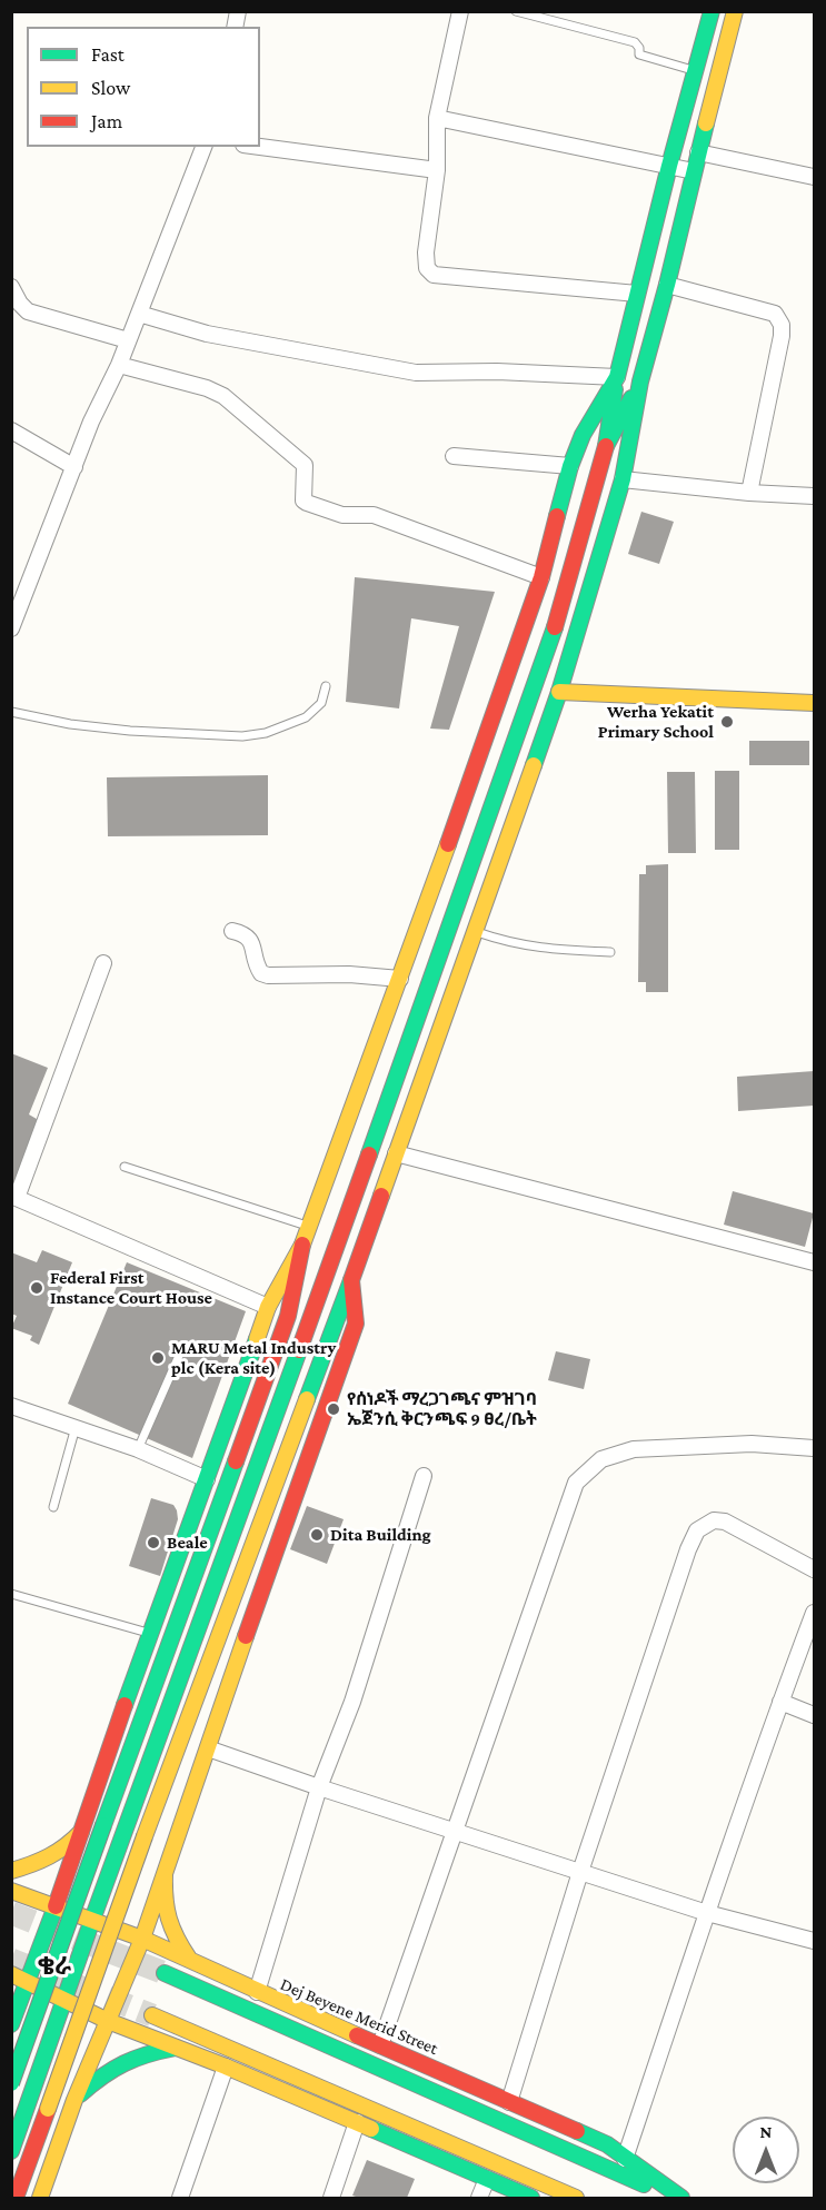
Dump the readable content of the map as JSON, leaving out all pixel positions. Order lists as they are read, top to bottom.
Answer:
{
  "streets": {
    "main road": ["Dej Beyene Merid Street"]
  },
  "districts": ["ቄራ"],
  "places": [
    "Werha Yekatit Primary School",
    "Federal First Instance Court House",
    "MARU Metal Industry plc (Kera site)",
    "የሰነዶች ማረጋገጫና ምዝገባ ኤጀንሲ ቅርንጫፍ 9 ፀረ/ቤት",
    "Dita Building",
    "Beale"
  ],
  "legend": ["Fast", "Slow", "Jam"],
  "north": "top"
}
